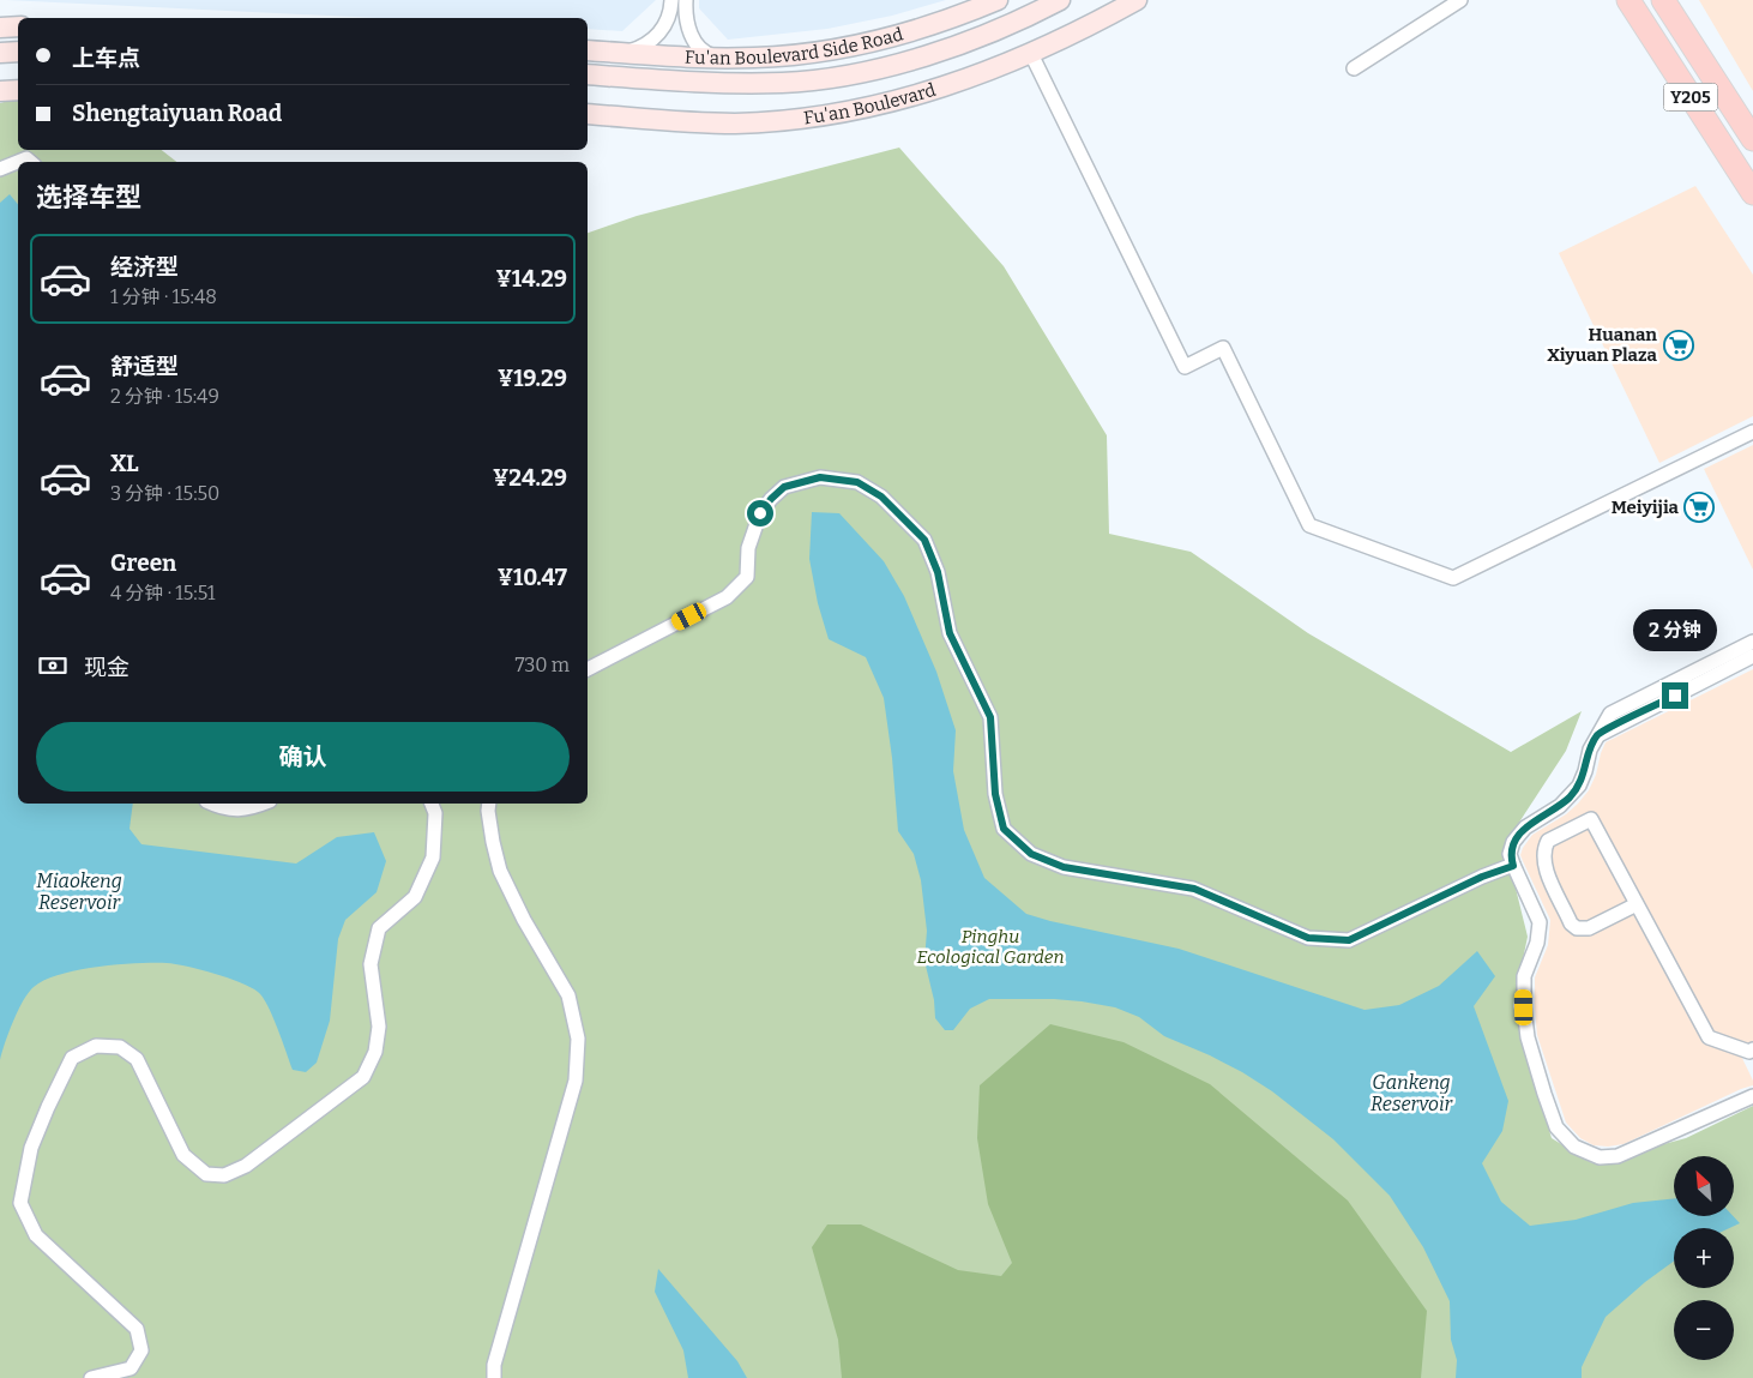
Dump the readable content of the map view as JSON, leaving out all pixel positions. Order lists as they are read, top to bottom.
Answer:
{
  "streets": {
    "main road": ["Fu'an Boulevard Side Road", "Y205", "Fu'an Boulevard"]
  },
  "water": ["Miaokeng Reservoir", "Gankeng Reservoir"],
  "parks": ["Pinghu Ecological Garden"],
  "places": {
    "supermarket": ["Huanan Xiyuan Plaza", "Meiyijia"]
  },
  "north": "top left",
  "page": {
    "banner": ["上车点", "Shengtaiyuan Road"],
    "heading": "选择车型",
    "list": [
      {
        "name": "经济型",
        "note": "1 分钟 · 15:48",
        "value": "¥14.29"
      },
      {
        "name": "舒适型",
        "note": "2 分钟 · 15:49",
        "value": "¥19.29"
      },
      {
        "name": "XL",
        "note": "3 分钟 · 15:50",
        "value": "¥24.29"
      },
      {
        "name": "Green",
        "note": "4 分钟 · 15:51",
        "value": "¥10.47"
      }
    ],
    "bubble": "2 分钟",
    "pay": ["现金", "730 m"],
    "buttons": "确认",
    "map_buttons": ["+", "−"]
  }
}
